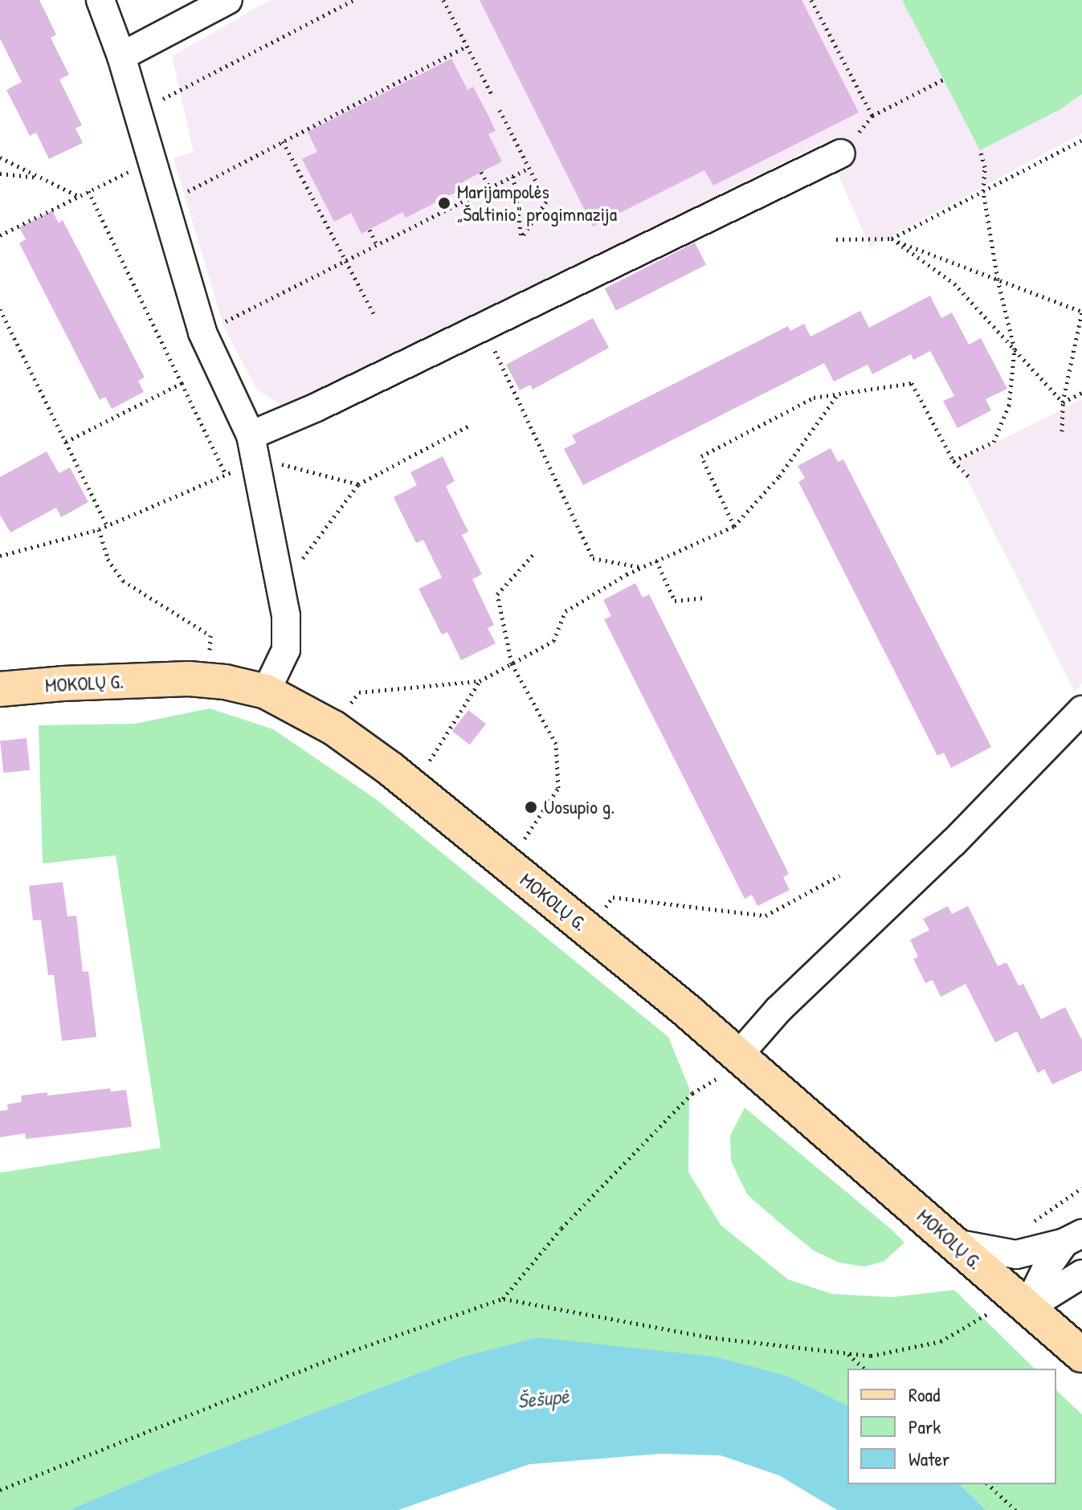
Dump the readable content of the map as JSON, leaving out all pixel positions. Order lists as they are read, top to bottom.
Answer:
{
  "streets": {
    "main road": ["MOKOLŲ G."]
  },
  "water": ["Šešupė"],
  "places": ["Marijampolės „Šaltinio“ progimnazija", "Uosupio g."],
  "legend": ["Road", "Park", "Water"]
}
